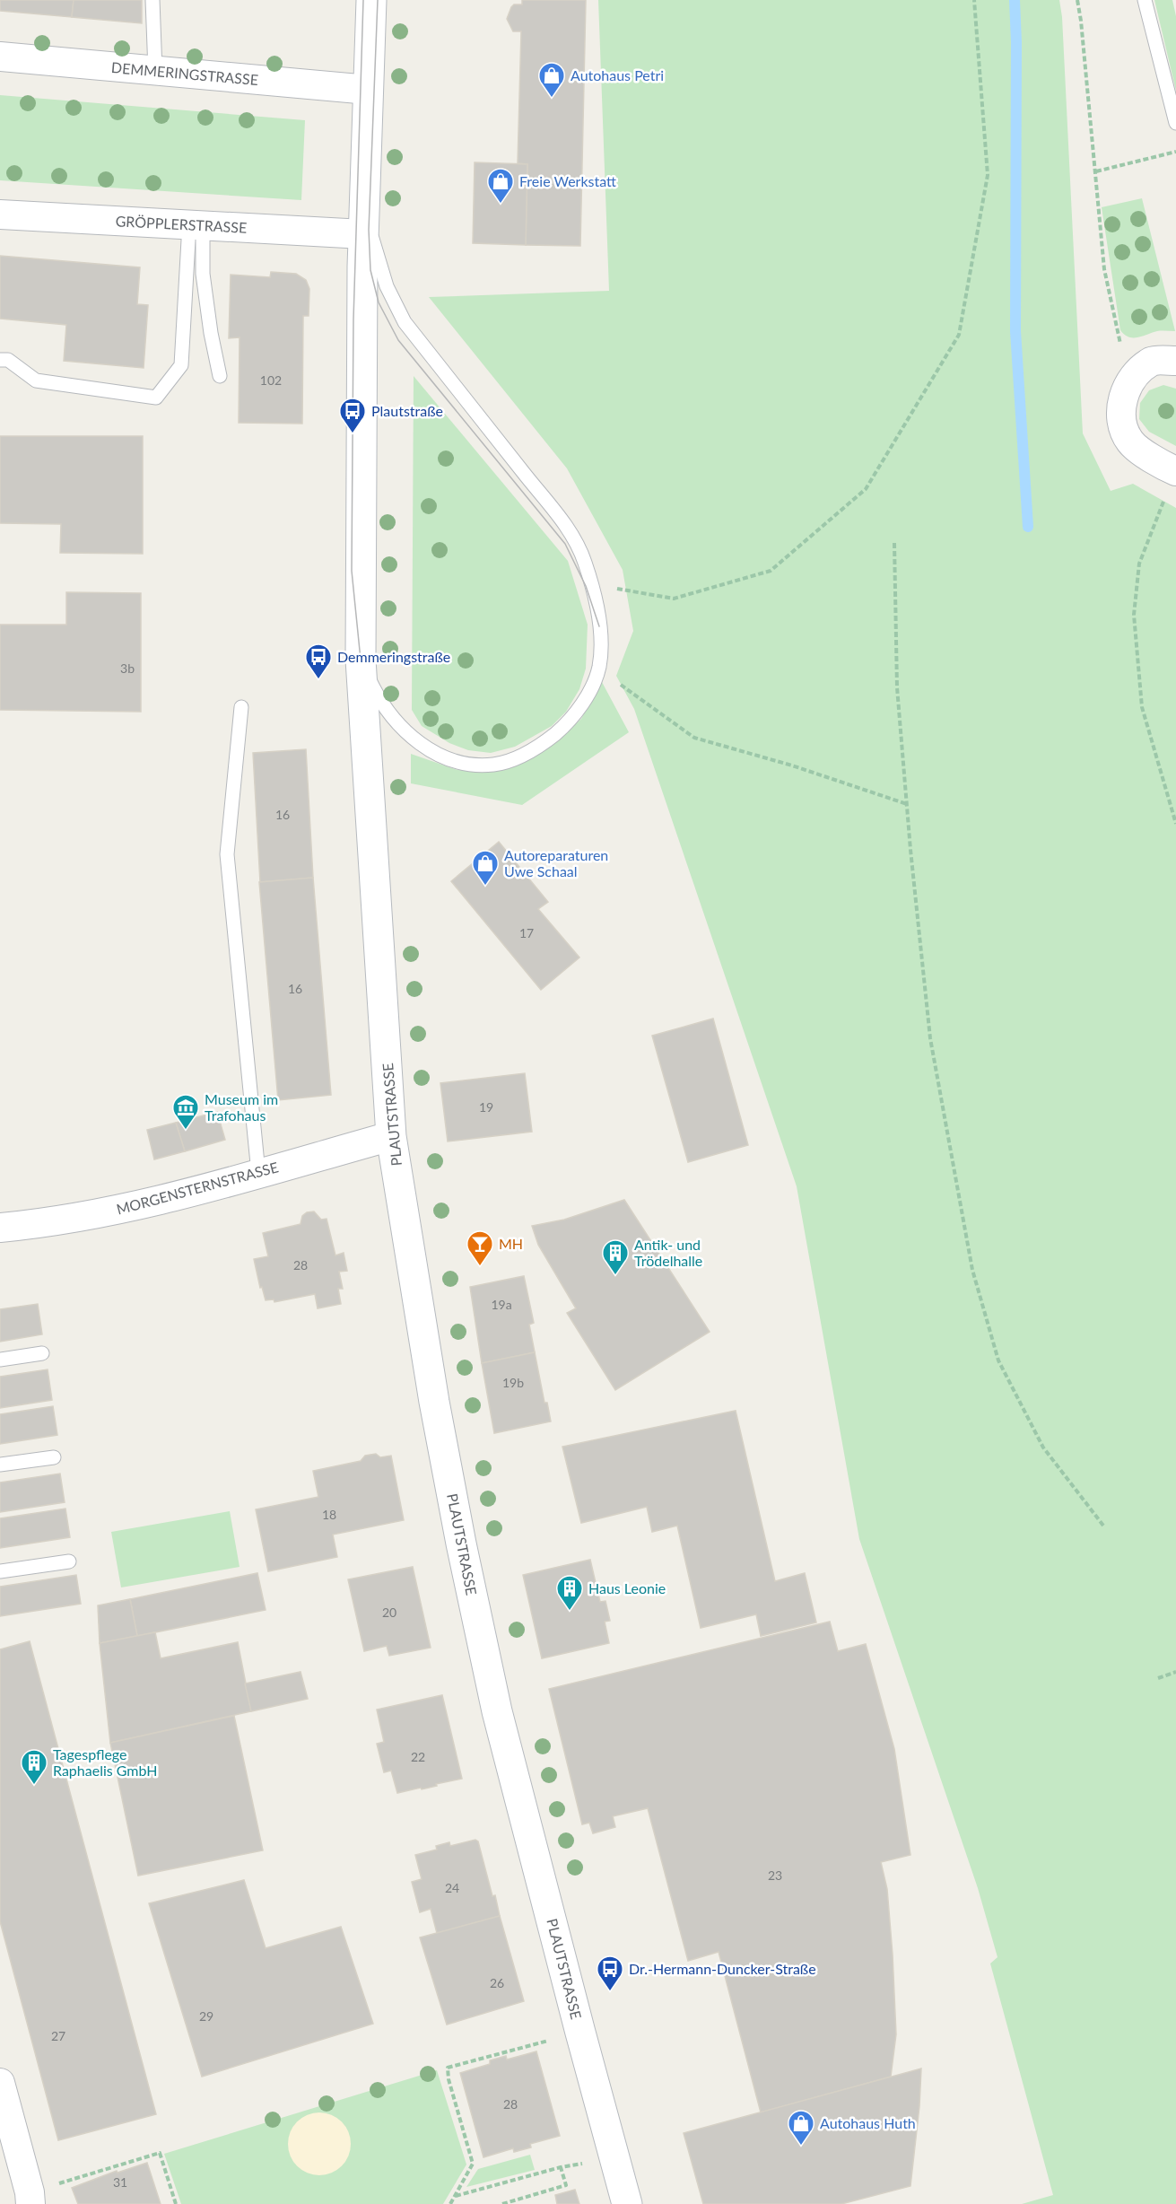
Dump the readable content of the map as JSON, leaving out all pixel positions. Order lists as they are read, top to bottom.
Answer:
{
  "streets": {
    "main road": ["PLAUTSTRASSE"],
    "street": ["DEMMERINGSTRASSE", "GRÖPPLERSTRASSE", "MORGENSTERNSTRASSE"]
  },
  "crossings": [
    ["DEMMERINGSTRASSE", "PLAUTSTRASSE"],
    ["GRÖPPLERSTRASSE", "PLAUTSTRASSE"],
    ["PLAUTSTRASSE", "MORGENSTERNSTRASSE"]
  ],
  "places": {
    "shop": [
      "Autohaus Petri",
      "Freie Werkstatt",
      "Autoreparaturen Uwe Schaal",
      "Autohaus Huth"
    ],
    "bus stop": ["Plautstraße", "Demmeringstraße", "Dr.-Hermann-Duncker-Straße"],
    "museum": ["Museum im Trafohaus"],
    "bar": ["MH"],
    "building": ["Antik- und Trödelhalle", "Haus Leonie", "Tagespflege Raphaelis GmbH"]
  },
  "house_numbers": [
    "102",
    "3b",
    "16",
    "17",
    "16",
    "19",
    "28",
    "19a",
    "19b",
    "18",
    "20",
    "22",
    "23",
    "24",
    "26",
    "29",
    "27",
    "28",
    "31"
  ]
}
